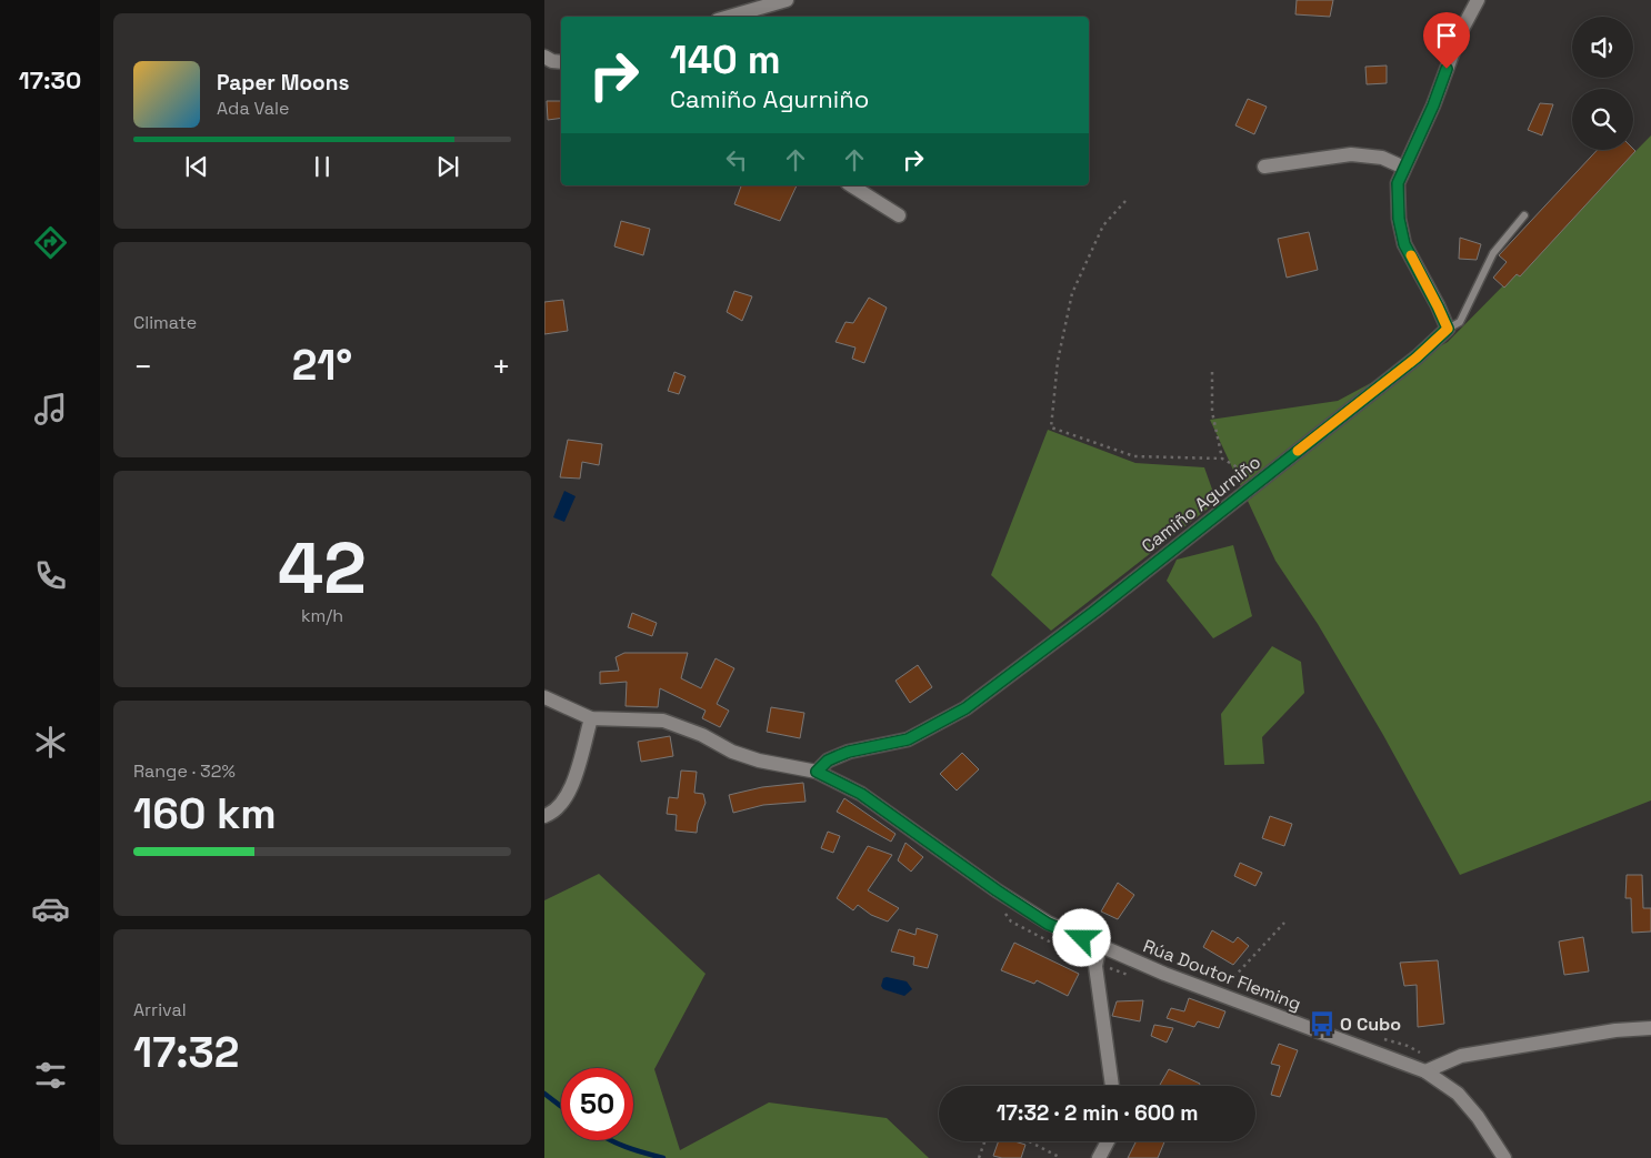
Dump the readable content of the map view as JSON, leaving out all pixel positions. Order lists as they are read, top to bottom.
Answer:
{
  "streets": {
    "street": ["Camiño Agurniño", "Rúa Doutor Fleming"]
  },
  "crossings": [
    ["Camiño Agurniño", "Rúa Doutor Fleming"]
  ],
  "places": {
    "bus stop": ["O Cubo"]
  },
  "page": {
    "tabs": "17:30",
    "turn": ["140 m", "Camiño Agurniño"],
    "song": ["Paper Moons", "Ada Vale"],
    "tile": [
      "Climate",
      ["42", "km/h"],
      ["Range · 32%", "160 km"],
      ["Arrival", "17:32"]
    ],
    "heat": ["−", "21°", "+"],
    "limit": "50",
    "trip": "17:32 · 2 min · 600 m"
  }
}
